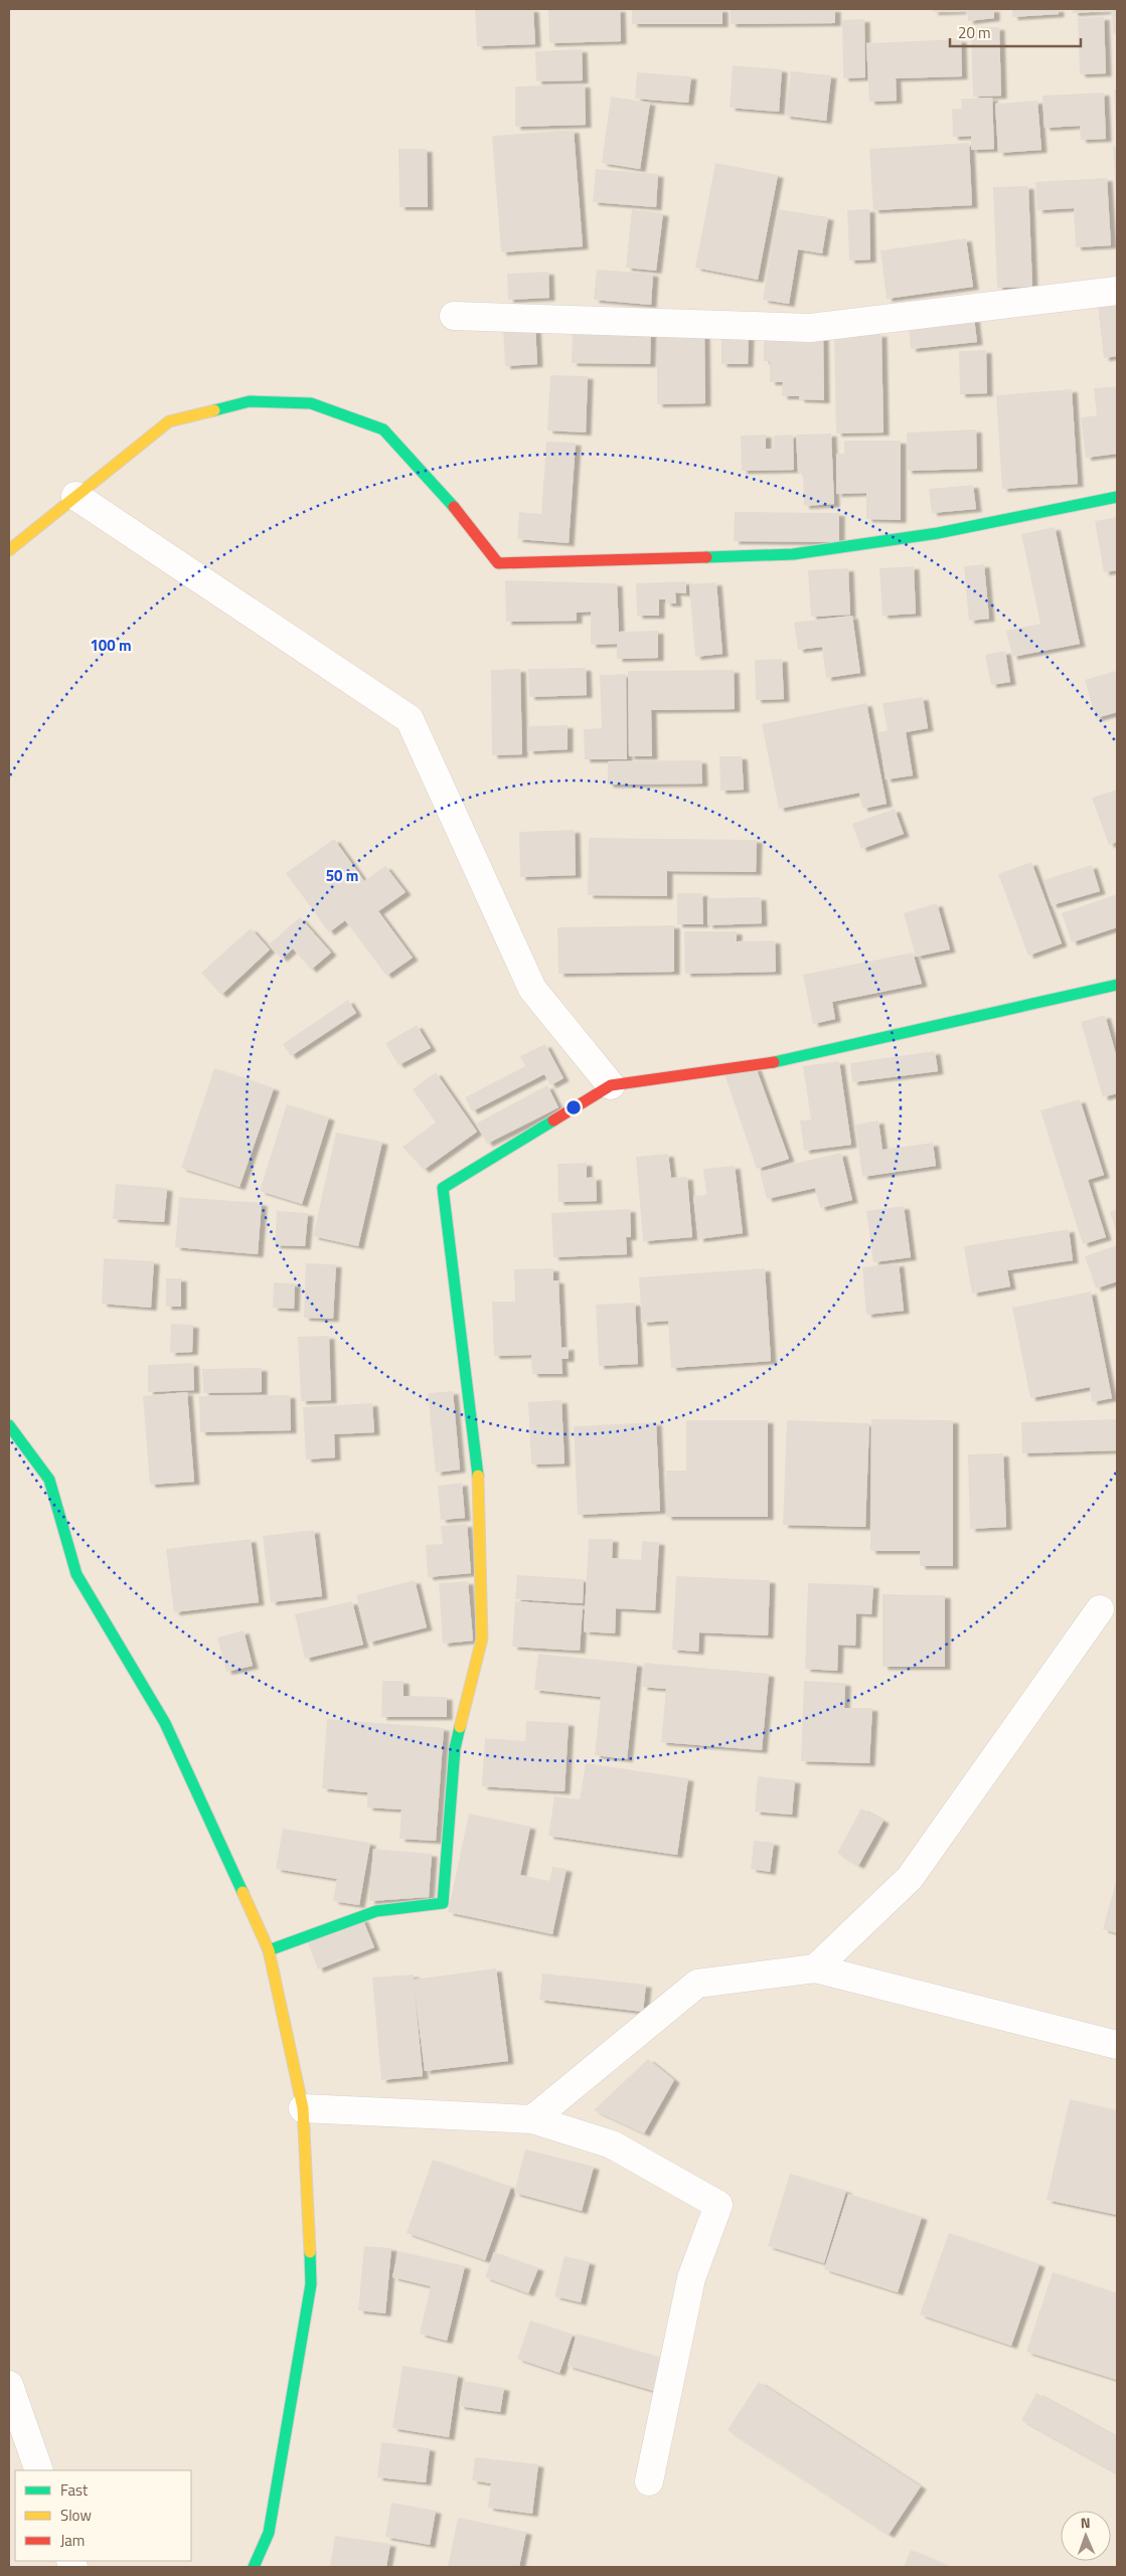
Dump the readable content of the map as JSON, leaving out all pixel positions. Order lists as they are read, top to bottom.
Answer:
{
  "legend": ["Fast", "Slow", "Jam"],
  "scale_bar": "20 m",
  "north": "top",
  "rings": ["100 m", "50 m"]
}
